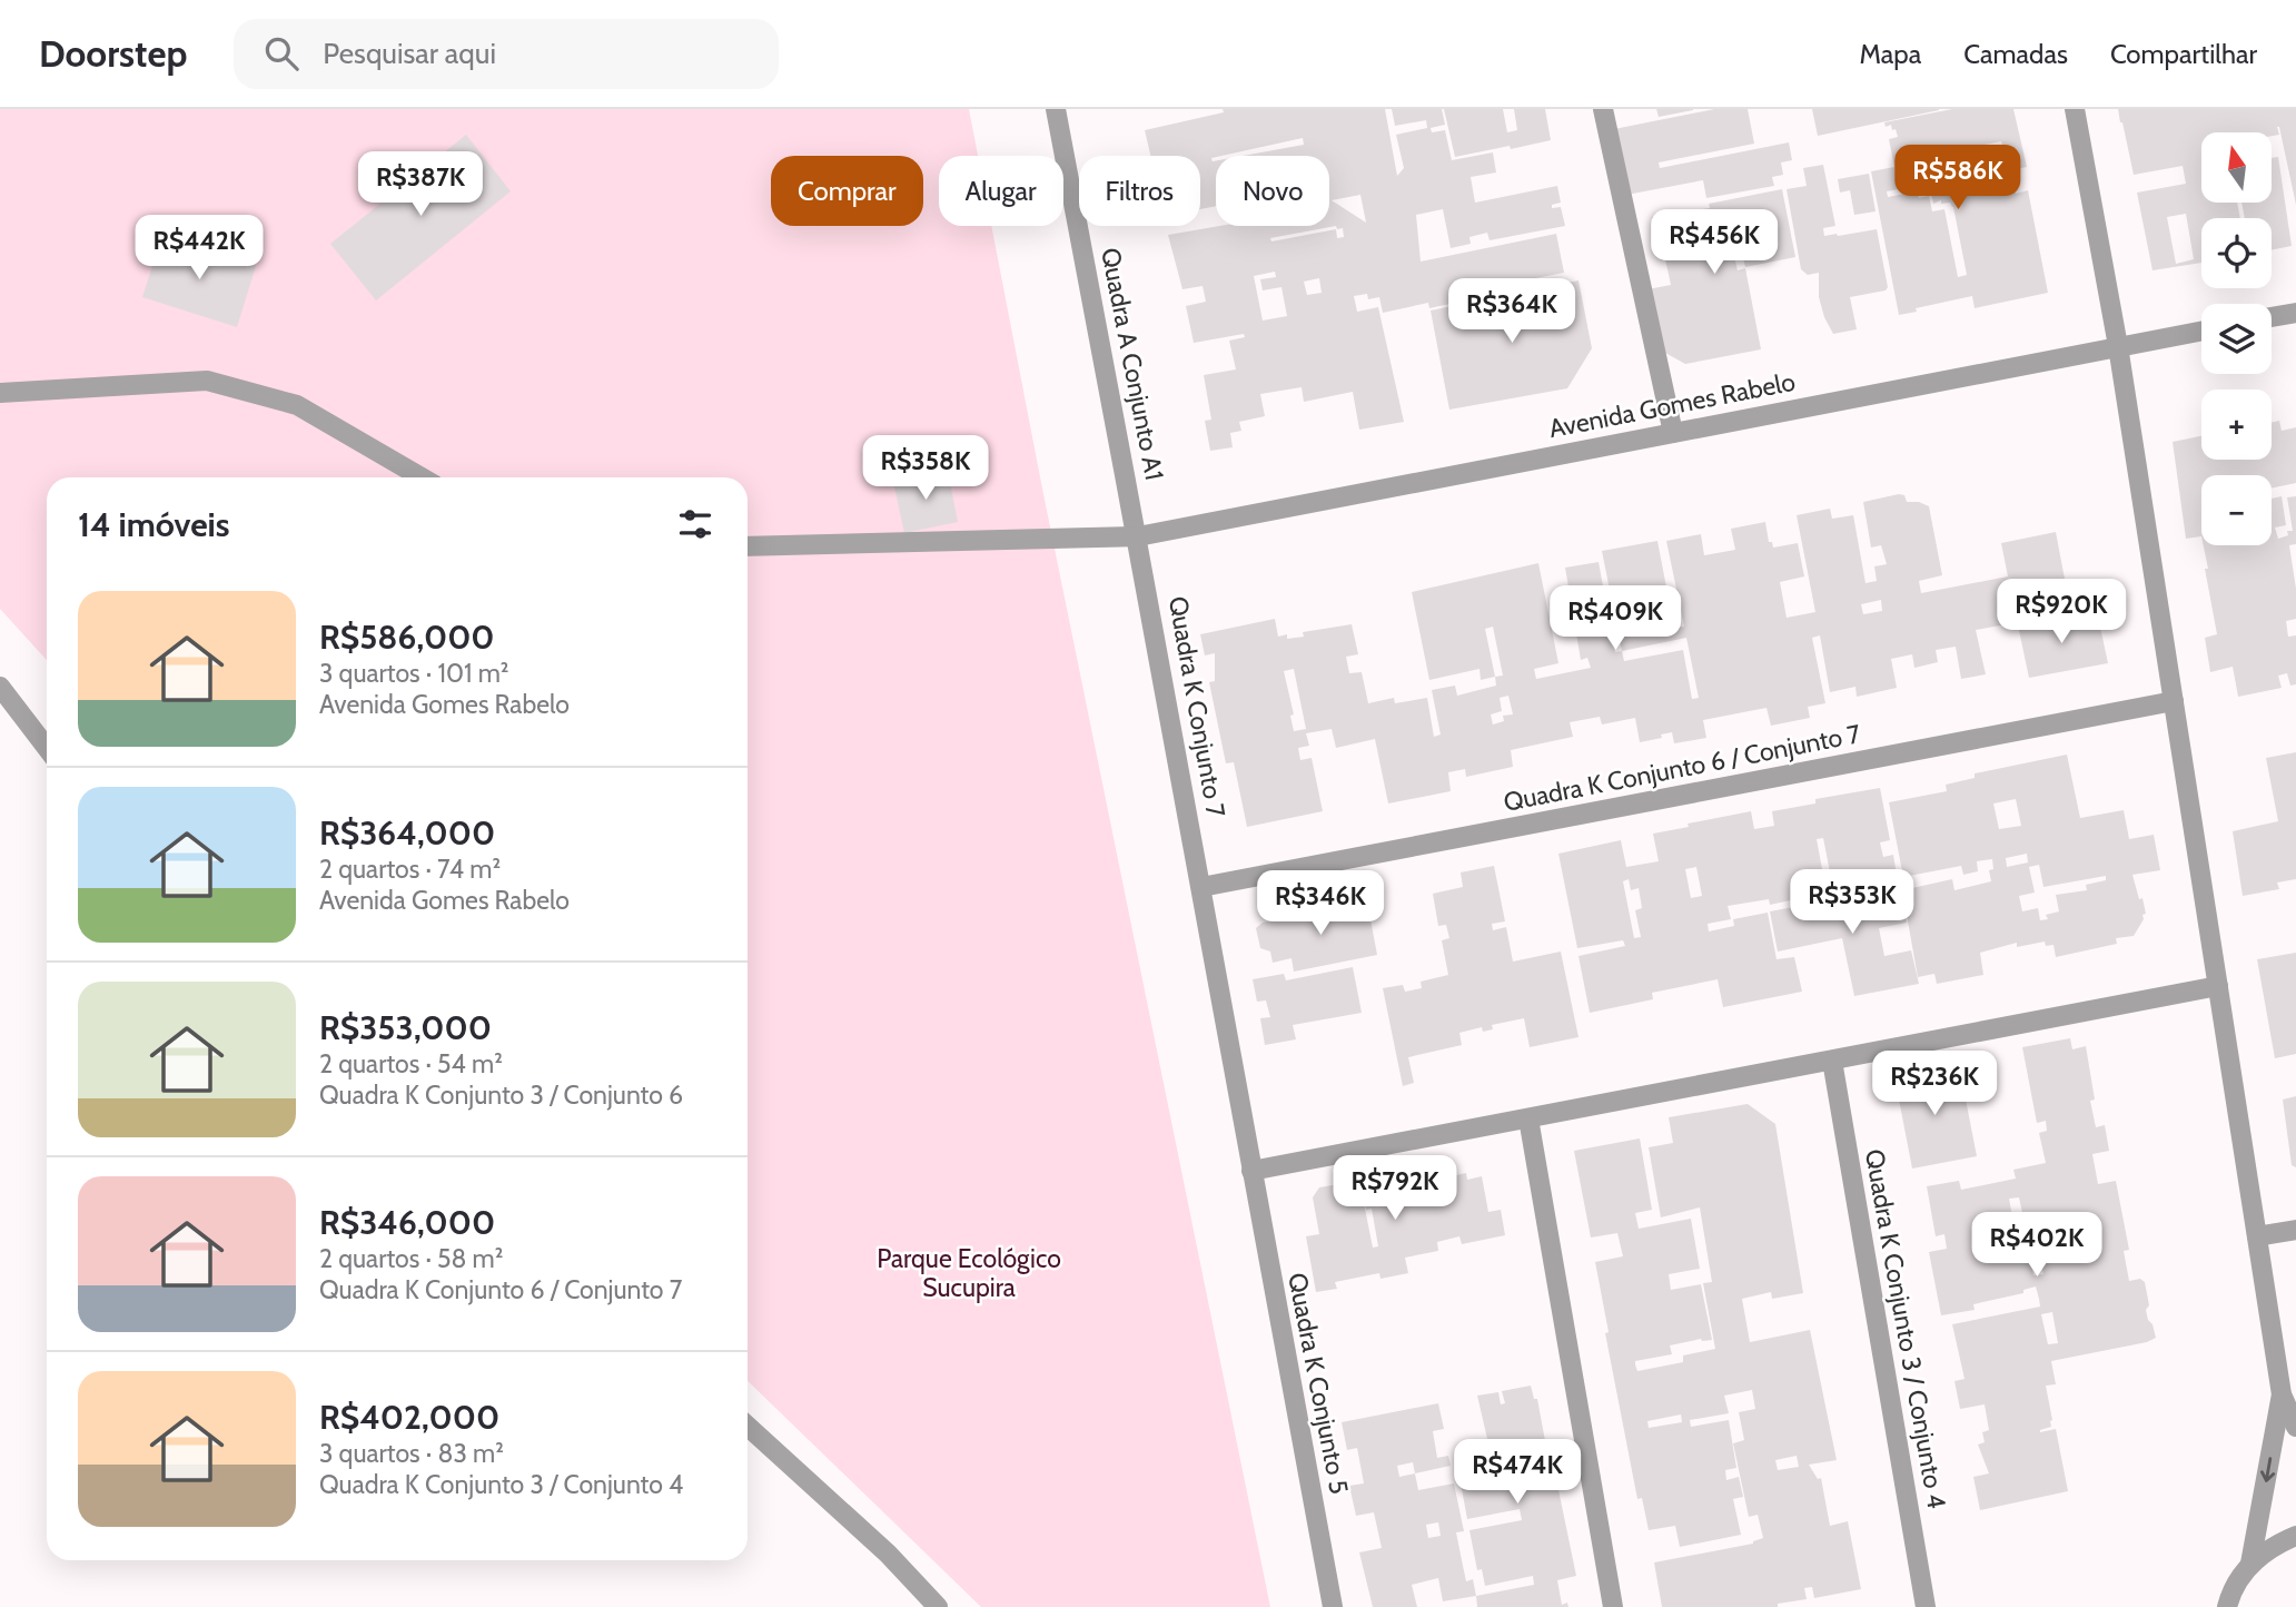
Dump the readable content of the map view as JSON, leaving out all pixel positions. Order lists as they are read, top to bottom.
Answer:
{
  "streets": {
    "street": [
      "Quadra A Conjunto A1",
      "Avenida Gomes Rabelo",
      "Quadra K Conjunto 7",
      "Quadra K Conjunto 6 / Conjunto 7",
      "Quadra K Conjunto 3 / Conjunto 4",
      "Quadra K Conjunto 5"
    ]
  },
  "crossings": [
    ["Quadra A Conjunto A1", "Avenida Gomes Rabelo"],
    ["Quadra A Conjunto A1", "Quadra K Conjunto 7"],
    ["Avenida Gomes Rabelo", "Quadra K Conjunto 7"],
    ["Quadra K Conjunto 7", "Quadra K Conjunto 6 / Conjunto 7"],
    ["Quadra K Conjunto 7", "Quadra K Conjunto 5"]
  ],
  "parks": ["Parque Ecológico Sucupira"],
  "north": "top",
  "page": {
    "header": "Doorstep",
    "search": "Pesquisar aqui",
    "nav": ["Mapa", "Camadas", "Compartilhar"],
    "map_buttons": ["+", "−"],
    "price": [
      "R$586K",
      "R$387K",
      "R$456K",
      "R$442K",
      "R$364K",
      "R$358K",
      "R$920K",
      "R$409K",
      "R$353K",
      "R$346K",
      "R$236K",
      "R$792K",
      "R$402K",
      "R$474K"
    ],
    "chip": [
      "Comprar",
      "Alugar",
      "Filtros",
      "Novo"
    ],
    "heading": "14 imóveis",
    "list": [
      {
        "name": "R$586,000",
        "note": "3 quartos · 101 m² · Avenida Gomes Rabelo"
      },
      {
        "name": "R$364,000",
        "note": "2 quartos · 74 m² · Avenida Gomes Rabelo"
      },
      {
        "name": "R$353,000",
        "note": "2 quartos · 54 m² · Quadra K Conjunto 3 / Conjunto 6"
      },
      {
        "name": "R$346,000",
        "note": "2 quartos · 58 m² · Quadra K Conjunto 6 / Conjunto 7"
      },
      {
        "name": "R$402,000",
        "note": "3 quartos · 83 m² · Quadra K Conjunto 3 / Conjunto 4"
      }
    ]
  }
}
